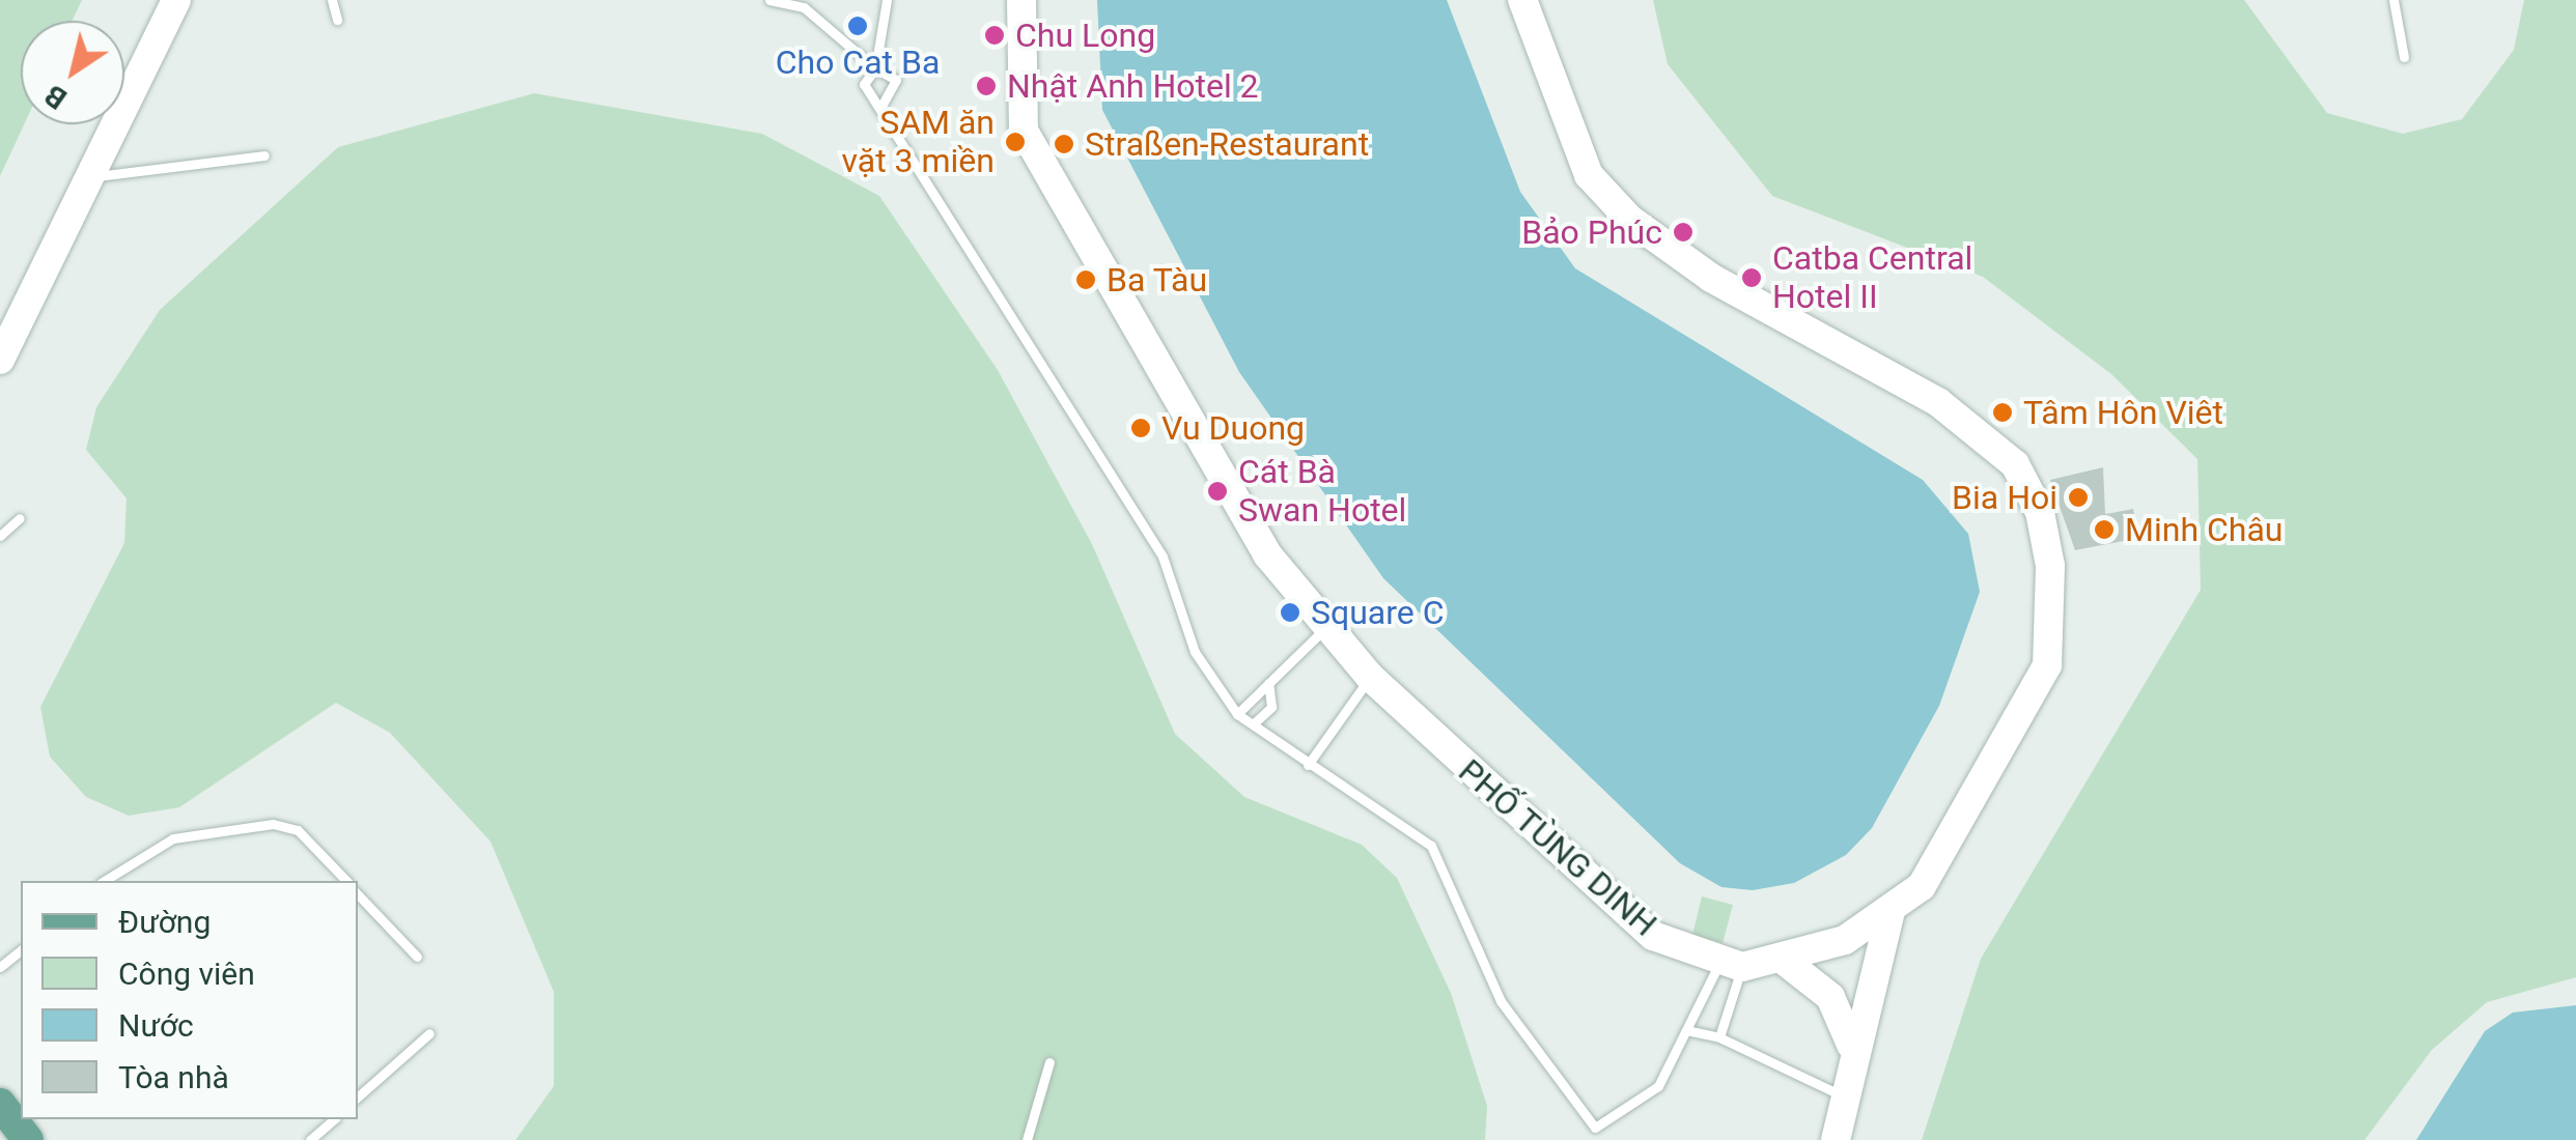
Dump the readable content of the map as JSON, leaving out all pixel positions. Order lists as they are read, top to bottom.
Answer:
{
  "streets": {
    "main road": ["PHỐ TÙNG DINH"]
  },
  "places": [
    "Cho Cat Ba",
    "Chu Long",
    "Nhật Anh Hotel 2",
    "SAM ăn vặt 3 miền",
    "Straßen-Restaurant",
    "Bảo Phúc",
    "Catba Central Hotel II",
    "Ba Tàu",
    "Tâm Hôn Viêt",
    "Vu Duong",
    "Cát Bà Swan Hotel",
    "Bia Hoi",
    "Minh Châu",
    "Square C"
  ],
  "legend": [
    "Đường",
    "Công viên",
    "Nước",
    "Tòa nhà"
  ],
  "north": "bottom left"
}
